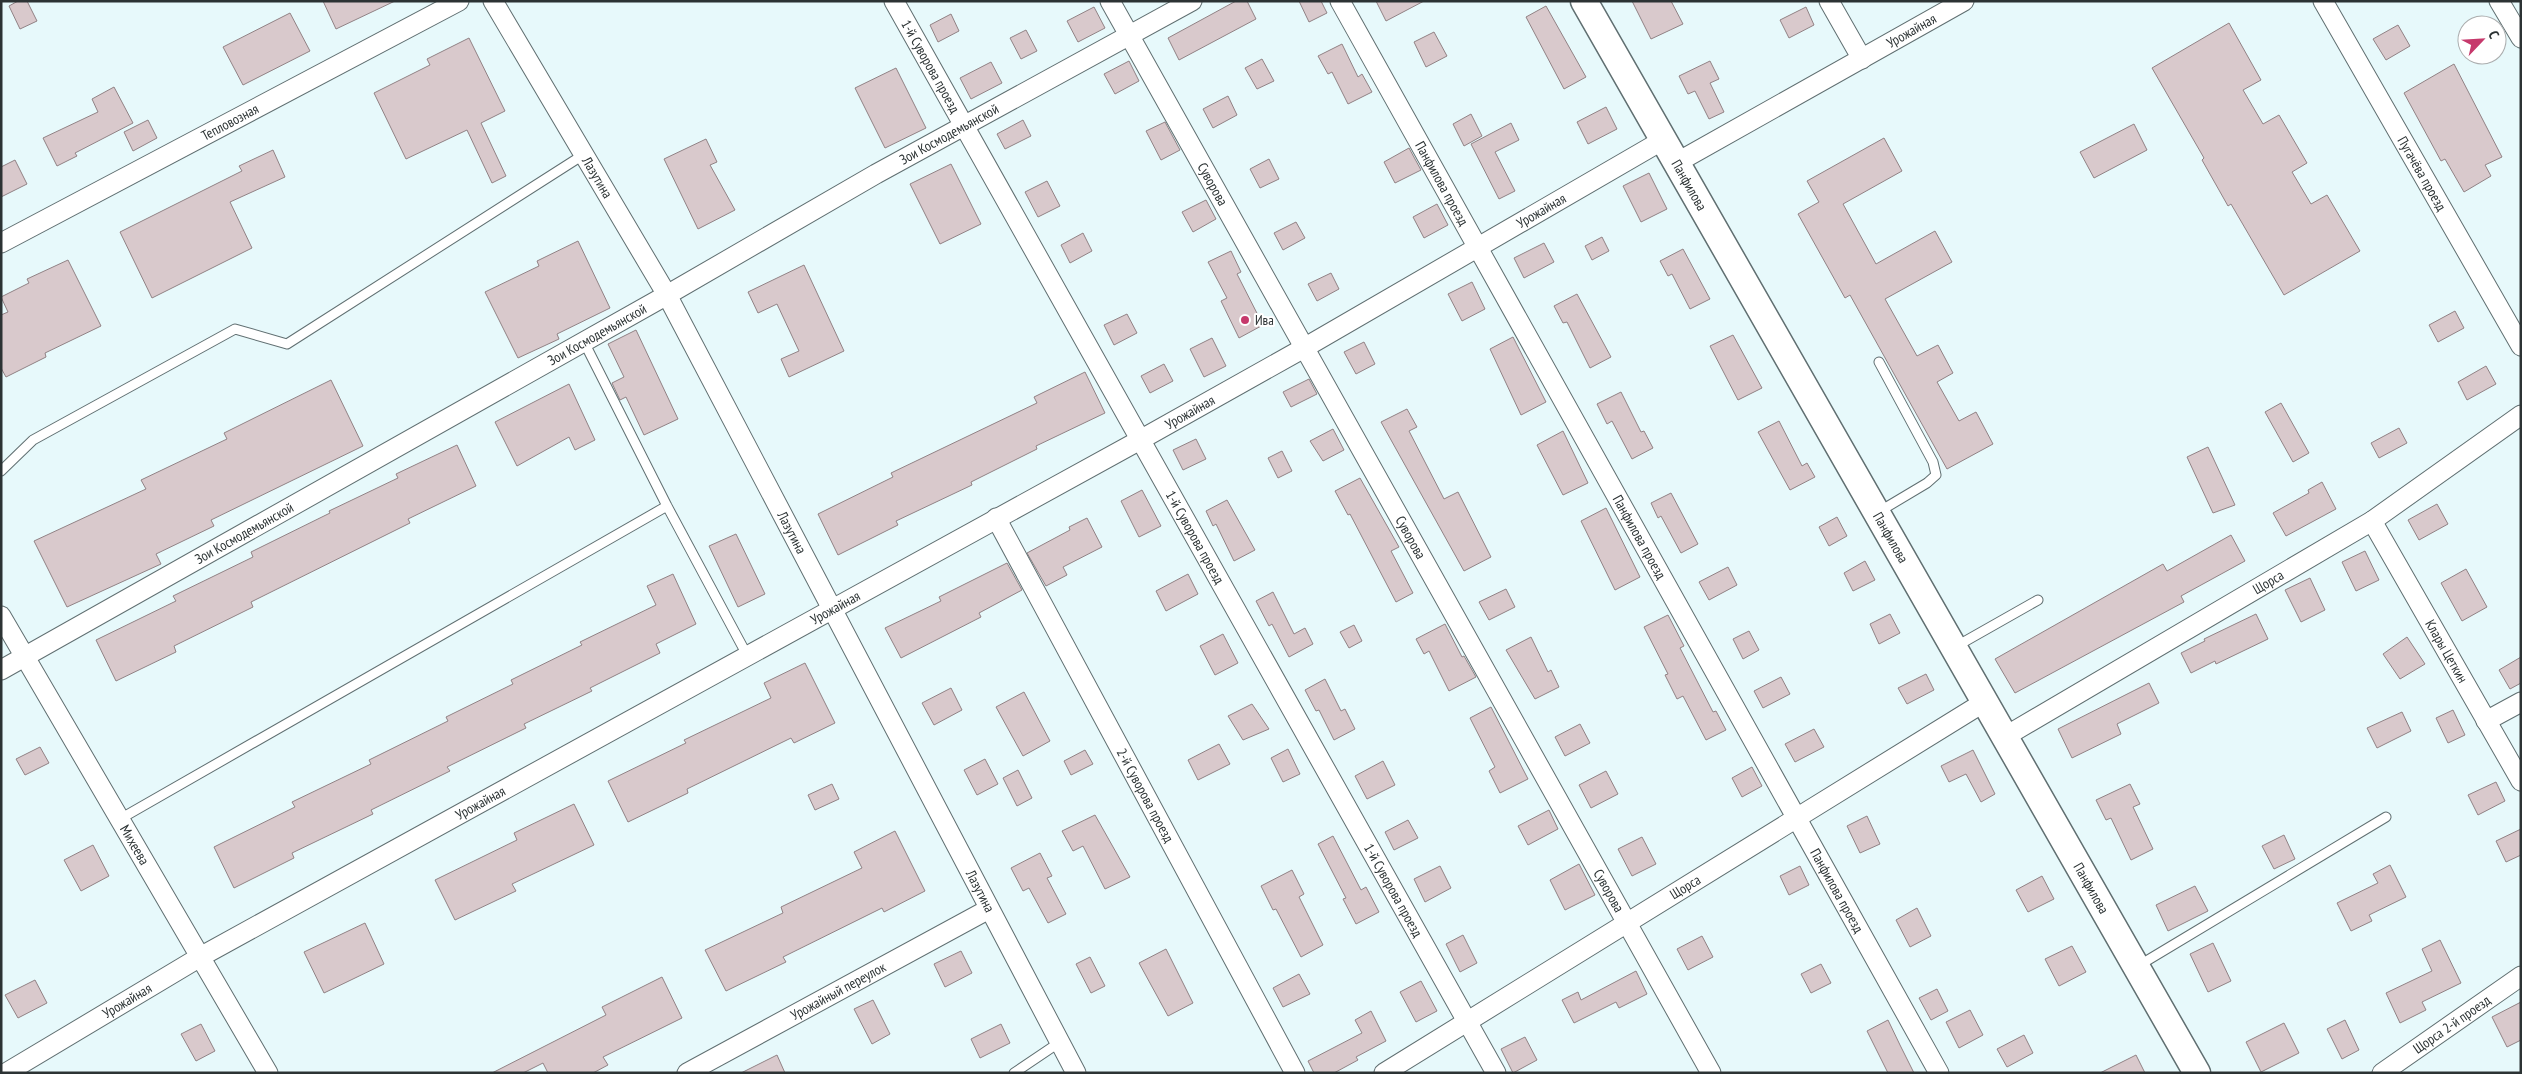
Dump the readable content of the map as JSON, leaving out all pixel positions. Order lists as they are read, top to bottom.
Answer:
{
  "streets": {
    "street": [
      "Урожайная",
      "1-й Суворова проезд",
      "Тепловозная",
      "Зои Космодемьянской",
      "Пугачёва проезд",
      "Лазутина",
      "Панфилова проезд",
      "Суворова",
      "Панфилова",
      "Щорса",
      "Клары Цеткин",
      "2-й Суворова проезд",
      "Михеева",
      "Урожайный переулок",
      "Щорса 2-й проезд"
    ]
  },
  "crossings": [
    ["Урожайная", "1-й Суворова проезд"],
    ["Урожайная", "Лазутина"],
    ["Урожайная", "Панфилова проезд"],
    ["Урожайная", "Суворова"],
    ["Урожайная", "Панфилова"],
    ["Урожайная", "2-й Суворова проезд"],
    ["Урожайная", "Михеева"],
    ["1-й Суворова проезд", "Зои Космодемьянской"],
    ["1-й Суворова проезд", "Щорса"],
    ["Зои Космодемьянской", "Лазутина"],
    ["Зои Космодемьянской", "Суворова"],
    ["Зои Космодемьянской", "Михеева"],
    ["Лазутина", "Урожайный переулок"],
    ["Панфилова проезд", "Щорса"],
    ["Суворова", "Щорса"],
    ["Панфилова", "Щорса"],
    ["Щорса", "Клары Цеткин"]
  ],
  "places": ["Ива"],
  "north": "top right"
}
